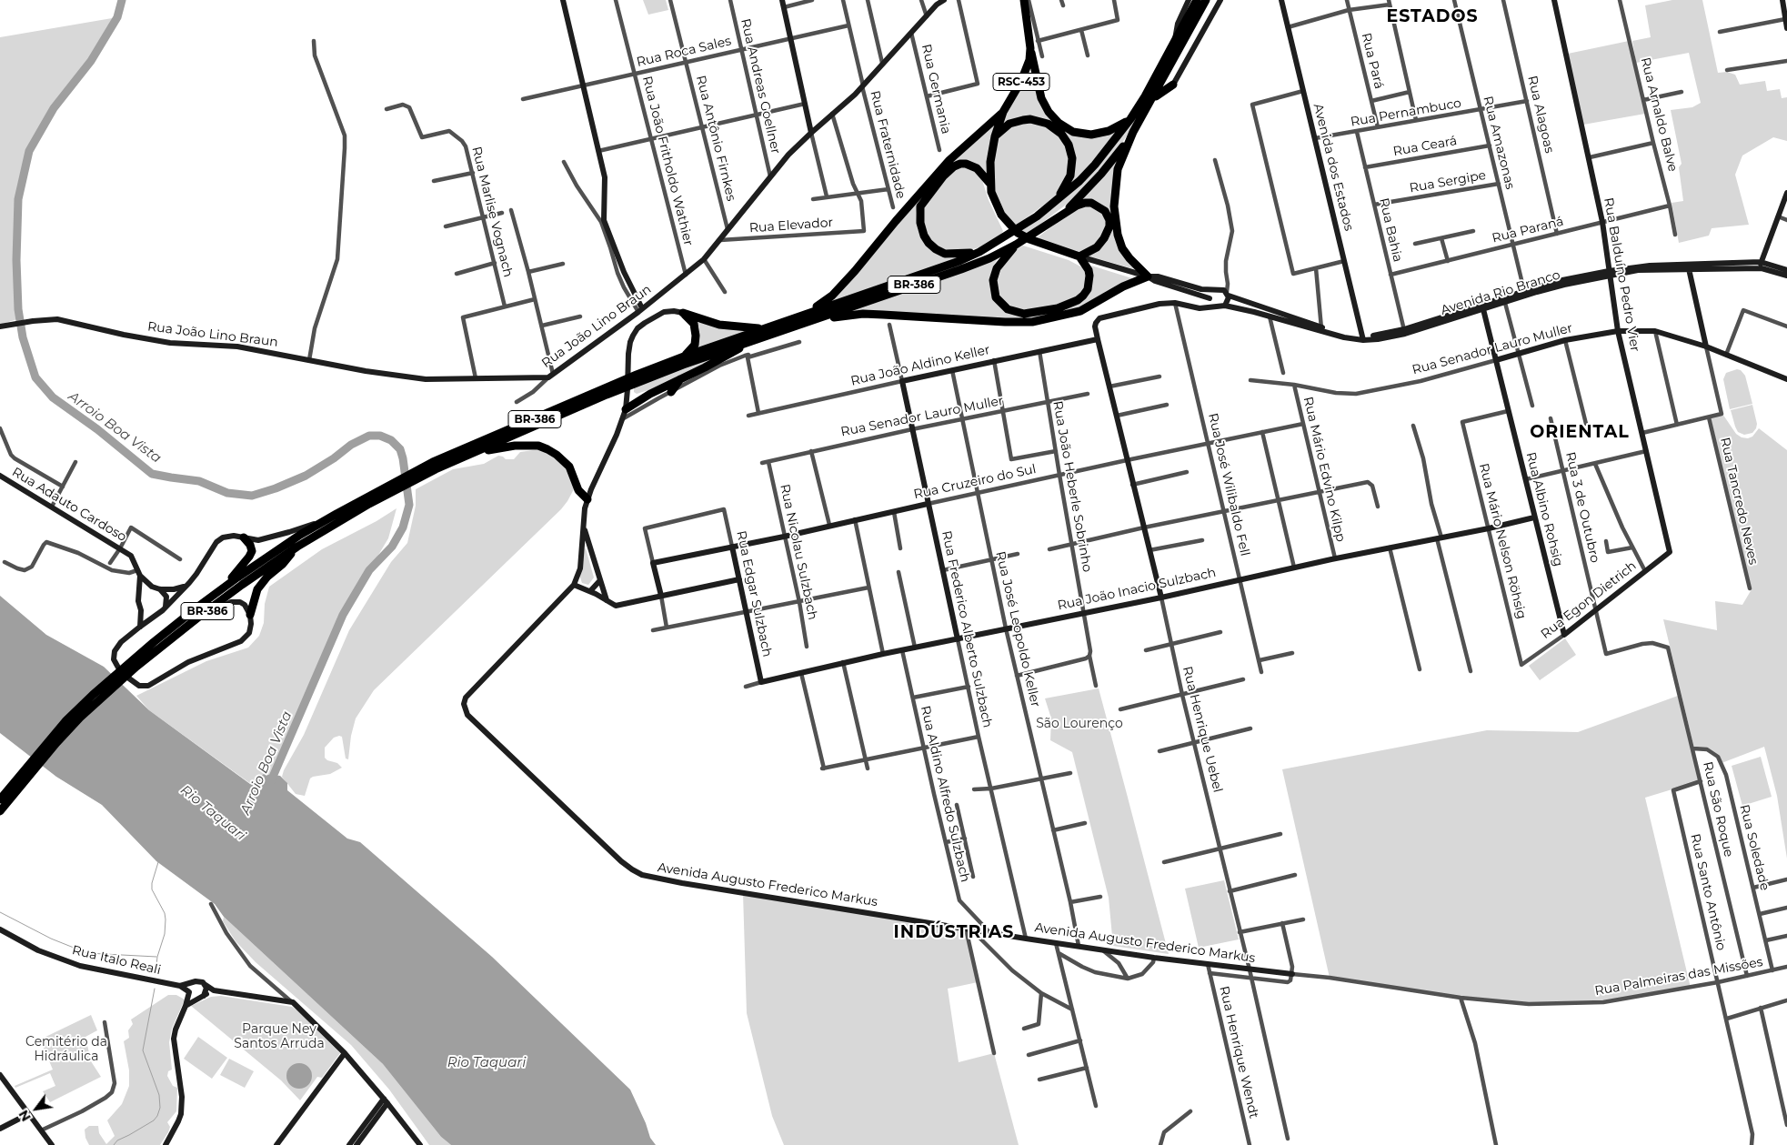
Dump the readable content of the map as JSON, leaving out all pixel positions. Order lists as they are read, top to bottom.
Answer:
{
  "streets": {
    "highway": ["RSC-453", "BR-386"],
    "street": [
      "Rua Roca Sales",
      "Rua Pará",
      "Rua Andreas Goellner",
      "Rua Germania",
      "Rua Pernambuco",
      "Rua Alagoas",
      "Rua Arnaldo Balve",
      "Rua Antônio Firnkes",
      "Rua Amazonas",
      "Rua Fraternidade",
      "Rua Ceará",
      "Rua João Fritholdo Wathier",
      "Avenida dos Estados",
      "Rua Sergipe",
      "Rua Marlise Vognach",
      "Rua Elevador",
      "Rua Bahia",
      "Rua Paraná",
      "Rua Balduíno Pedro Vier",
      "Avenida Rio Branco",
      "Rua João Lino Braun",
      "Rua Senador Lauro Muller",
      "Rua João Aldino Keller",
      "Rua Mário Edvino Kilpp",
      "Rua Cruzeiro do Sul",
      "Rua José Wilibaldo Fell",
      "Rua João Heberle Sobrinho",
      "Rua Tancredo Neves",
      "Rua Adauto Cardoso",
      "Rua 3 de Outubro",
      "Rua Albino Rohsig",
      "Rua Mário Nelson Röhsig",
      "Rua Nicolau Sulzbach",
      "Rua João Inacio Sulzbach",
      "Rua Edgar Sulzbach",
      "Rua Egon Dietrich",
      "Rua Frederico Alberto Sulzbach",
      "Rua José Leopoldo Keller",
      "Rua Henrique Uebel",
      "Rua Aldino Alfredo Sulzbach",
      "Rua São Roque",
      "Rua Soledade",
      "Avenida Augusto Frederico Markus",
      "Rua Santo Antônio",
      "Rua Italo Reali",
      "Rua Palmeiras das Missões",
      "Rua Henrique Wendt"
    ]
  },
  "crossings": [
    ["Rua Roca Sales", "Rua Andreas Goellner"],
    ["Rua Roca Sales", "Rua Antônio Firnkes"],
    ["Rua Roca Sales", "Rua Fraternidade"],
    ["Rua Roca Sales", "Rua João Fritholdo Wathier"],
    ["Rua Pará", "Rua Pernambuco"],
    ["Rua Andreas Goellner", "Rua João Lino Braun"],
    ["Rua Germania", "Rua João Lino Braun"],
    ["Rua Pernambuco", "Rua Alagoas"],
    ["Rua Pernambuco", "Rua Amazonas"],
    ["Rua Pernambuco", "Avenida dos Estados"],
    ["Rua Pernambuco", "Rua Bahia"],
    ["Rua Alagoas", "Rua Paraná"],
    ["Rua Arnaldo Balve", "Rua Paraná"],
    ["Rua Antônio Firnkes", "Rua João Lino Braun"],
    ["Rua Amazonas", "Rua Ceará"],
    ["Rua Amazonas", "Rua Sergipe"],
    ["Rua Amazonas", "Rua Paraná"],
    ["Rua Amazonas", "Avenida Rio Branco"],
    ["Rua Fraternidade", "Rua João Lino Braun"],
    ["Rua Ceará", "Rua Bahia"],
    ["Rua João Fritholdo Wathier", "Rua João Lino Braun"],
    ["Avenida dos Estados", "Avenida Rio Branco"],
    ["Rua Sergipe", "Rua Bahia"],
    ["Rua Elevador", "Rua João Lino Braun"],
    ["Rua Bahia", "Rua Paraná"],
    ["Rua Bahia", "Avenida Rio Branco"],
    ["Rua Paraná", "Rua Balduíno Pedro Vier"],
    ["Rua Balduíno Pedro Vier", "Avenida Rio Branco"],
    ["Rua Balduíno Pedro Vier", "Rua Senador Lauro Muller"],
    ["Rua Balduíno Pedro Vier", "Rua Egon Dietrich"],
    ["Avenida Rio Branco", "Rua Albino Rohsig"],
    ["Rua Senador Lauro Muller", "Rua Mário Edvino Kilpp"],
    ["Rua Senador Lauro Muller", "Rua João Heberle Sobrinho"],
    ["Rua Senador Lauro Muller", "Rua Albino Rohsig"],
    ["Rua Senador Lauro Muller", "Rua Nicolau Sulzbach"],
    ["Rua Senador Lauro Muller", "Rua Frederico Alberto Sulzbach"],
    ["Rua Senador Lauro Muller", "Rua José Leopoldo Keller"],
    ["Rua João Aldino Keller", "Rua João Heberle Sobrinho"],
    ["Rua João Aldino Keller", "Rua Frederico Alberto Sulzbach"],
    ["Rua João Aldino Keller", "Rua José Leopoldo Keller"],
    ["Rua João Aldino Keller", "Rua Henrique Uebel"],
    ["Rua Mário Edvino Kilpp", "Rua Cruzeiro do Sul"],
    ["Rua Mário Edvino Kilpp", "Rua João Inacio Sulzbach"],
    ["Rua Cruzeiro do Sul", "Rua José Wilibaldo Fell"],
    ["Rua Cruzeiro do Sul", "Rua João Heberle Sobrinho"],
    ["Rua Cruzeiro do Sul", "Rua Nicolau Sulzbach"],
    ["Rua Cruzeiro do Sul", "Rua Edgar Sulzbach"],
    ["Rua Cruzeiro do Sul", "Rua Frederico Alberto Sulzbach"],
    ["Rua Cruzeiro do Sul", "Rua José Leopoldo Keller"],
    ["Rua Cruzeiro do Sul", "Rua Henrique Uebel"],
    ["Rua José Wilibaldo Fell", "Rua João Inacio Sulzbach"],
    ["Rua José Wilibaldo Fell", "Rua Henrique Uebel"],
    ["Rua João Heberle Sobrinho", "Rua João Inacio Sulzbach"],
    ["Rua 3 de Outubro", "Rua Egon Dietrich"],
    ["Rua 3 de Outubro", "Rua São Roque"],
    ["Rua Albino Rohsig", "Rua Mário Nelson Röhsig"],
    ["Rua Albino Rohsig", "Rua João Inacio Sulzbach"],
    ["Rua Albino Rohsig", "Rua Egon Dietrich"],
    ["Rua Mário Nelson Röhsig", "Rua João Inacio Sulzbach"],
    ["Rua Mário Nelson Röhsig", "Rua Egon Dietrich"],
    ["Rua João Inacio Sulzbach", "Rua Edgar Sulzbach"],
    ["Rua João Inacio Sulzbach", "Rua Frederico Alberto Sulzbach"],
    ["Rua João Inacio Sulzbach", "Rua José Leopoldo Keller"],
    ["Rua João Inacio Sulzbach", "Rua Henrique Uebel"],
    ["Rua João Inacio Sulzbach", "Rua Aldino Alfredo Sulzbach"],
    ["Rua Frederico Alberto Sulzbach", "Avenida Augusto Frederico Markus"],
    ["Rua José Leopoldo Keller", "Avenida Augusto Frederico Markus"],
    ["Rua Henrique Uebel", "Avenida Augusto Frederico Markus"],
    ["Rua Aldino Alfredo Sulzbach", "Avenida Augusto Frederico Markus"],
    ["Rua São Roque", "Rua Soledade"],
    ["Rua São Roque", "Rua Santo Antônio"],
    ["Rua São Roque", "Rua Palmeiras das Missões"],
    ["Rua Soledade", "Rua Palmeiras das Missões"],
    ["Avenida Augusto Frederico Markus", "Rua Palmeiras das Missões"],
    ["Avenida Augusto Frederico Markus", "Rua Henrique Wendt"],
    ["Rua Santo Antônio", "Rua Palmeiras das Missões"]
  ],
  "districts": ["ESTADOS", "ORIENTAL", "INDÚSTRIAS"],
  "water": ["Arroio Boa Vista", "Rio Taquari"],
  "parks": ["São Lourenço", "Parque Ney Santos Arruda", "Cemitério da Hidráulica"],
  "north": "bottom left"
}
